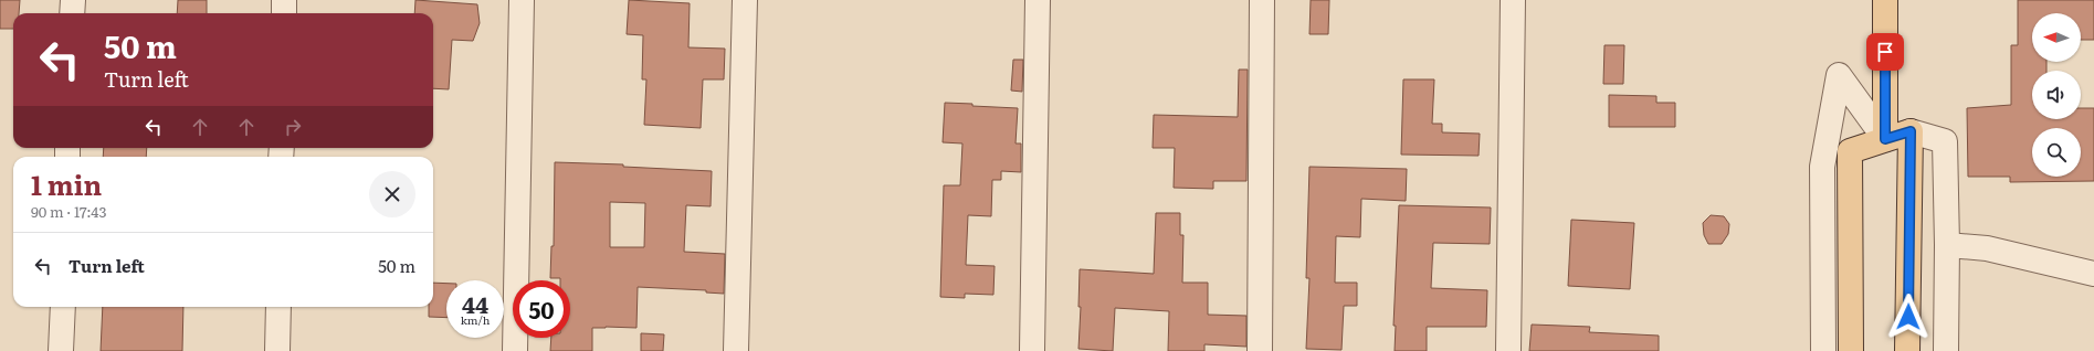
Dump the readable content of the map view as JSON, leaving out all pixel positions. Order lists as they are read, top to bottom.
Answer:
{
  "north": "left",
  "page": {
    "turn": ["50 m", "Turn left"],
    "heading": ["1 min", "90 m · 17:43"],
    "list": [
      {
        "name": "Turn left",
        "value": "50 m"
      }
    ],
    "speed": "44 km/h",
    "limit": "50"
  }
}
